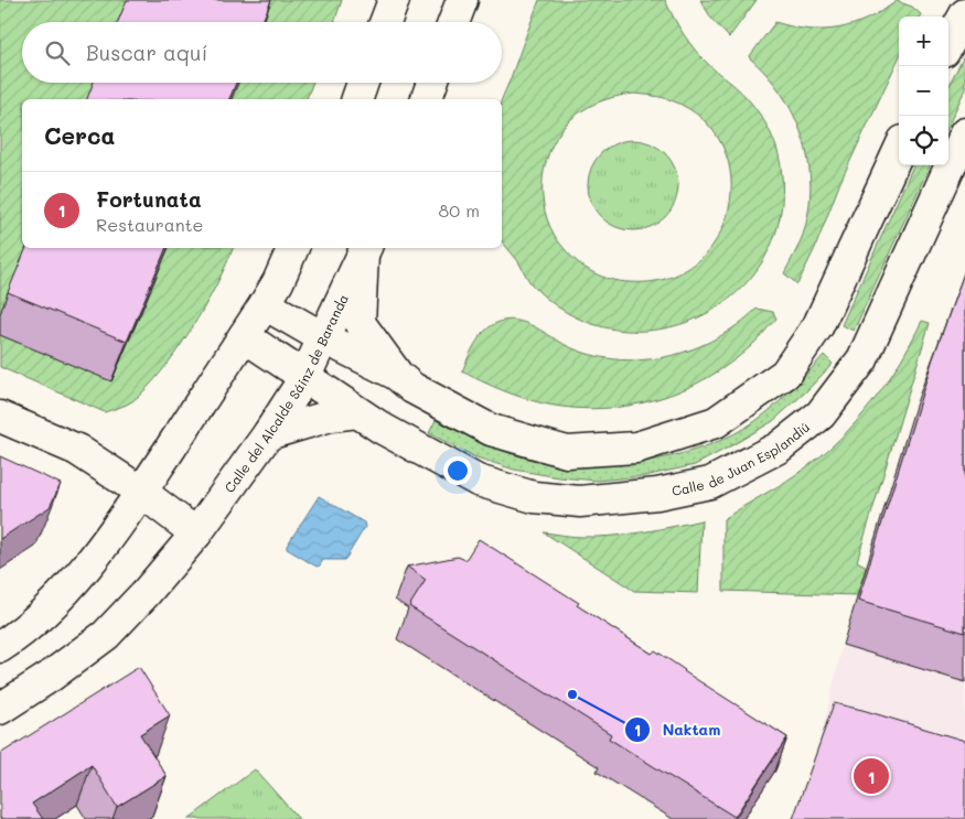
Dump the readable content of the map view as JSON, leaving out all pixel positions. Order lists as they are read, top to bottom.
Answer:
{
  "streets": {
    "street": ["Calle del Alcalde Sáinz de Baranda", "Calle de Juan Esplandiú"]
  },
  "crossings": [
    ["Calle del Alcalde Sáinz de Baranda", "Calle de Juan Esplandiú"]
  ],
  "places": ["Naktam"],
  "page": {
    "map_buttons": ["+", "−"],
    "search": "Buscar aquí",
    "heading": "Cerca",
    "list": [
      {
        "mark": "1",
        "name": "Fortunata",
        "note": "Restaurante",
        "value": "80 m"
      }
    ],
    "pins": "1"
  }
}
